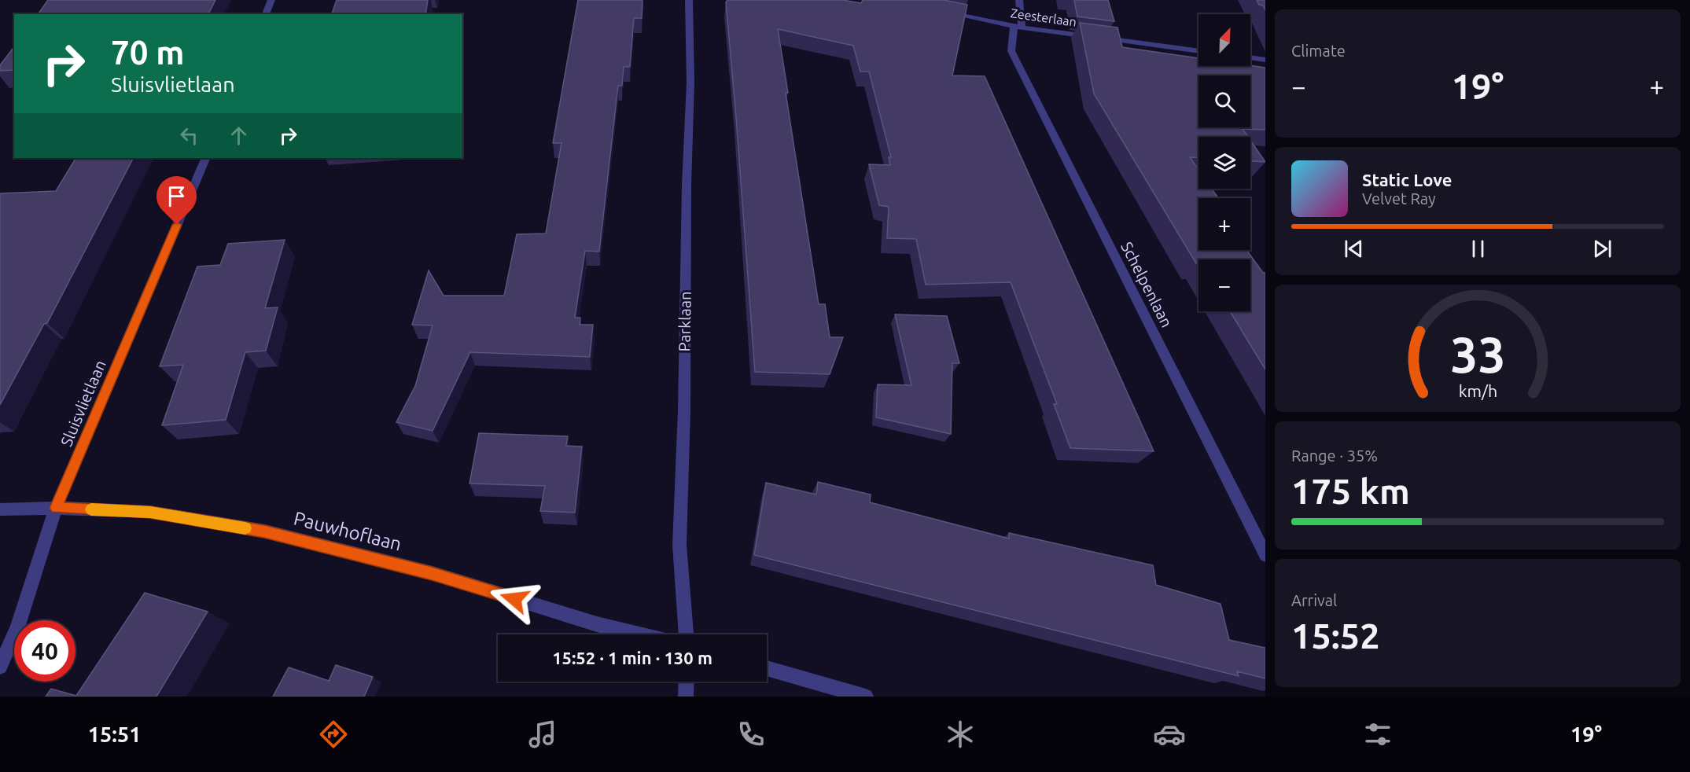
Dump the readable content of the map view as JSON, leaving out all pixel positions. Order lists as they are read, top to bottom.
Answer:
{
  "streets": {
    "street": [
      "Zeesterlaan",
      "Schelpenlaan",
      "Parklaan",
      "Sluisvlietlaan",
      "Pauwhoflaan"
    ]
  },
  "crossings": [
    ["Zeesterlaan", "Schelpenlaan"],
    ["Sluisvlietlaan", "Pauwhoflaan"]
  ],
  "north": "top right",
  "page": {
    "tile": [
      "Climate",
      ["Range · 35%", "175 km"],
      ["Arrival", "15:52"]
    ],
    "map_buttons": ["+", "−"],
    "turn": ["70 m", "Sluisvlietlaan"],
    "heat": ["−", "19°", "+"],
    "song": ["Static Love", "Velvet Ray"],
    "limit": "40",
    "trip": "15:52 · 1 min · 130 m",
    "tabs": ["15:51", "19°"],
    "gauge": ["33", "km/h"]
  }
}
